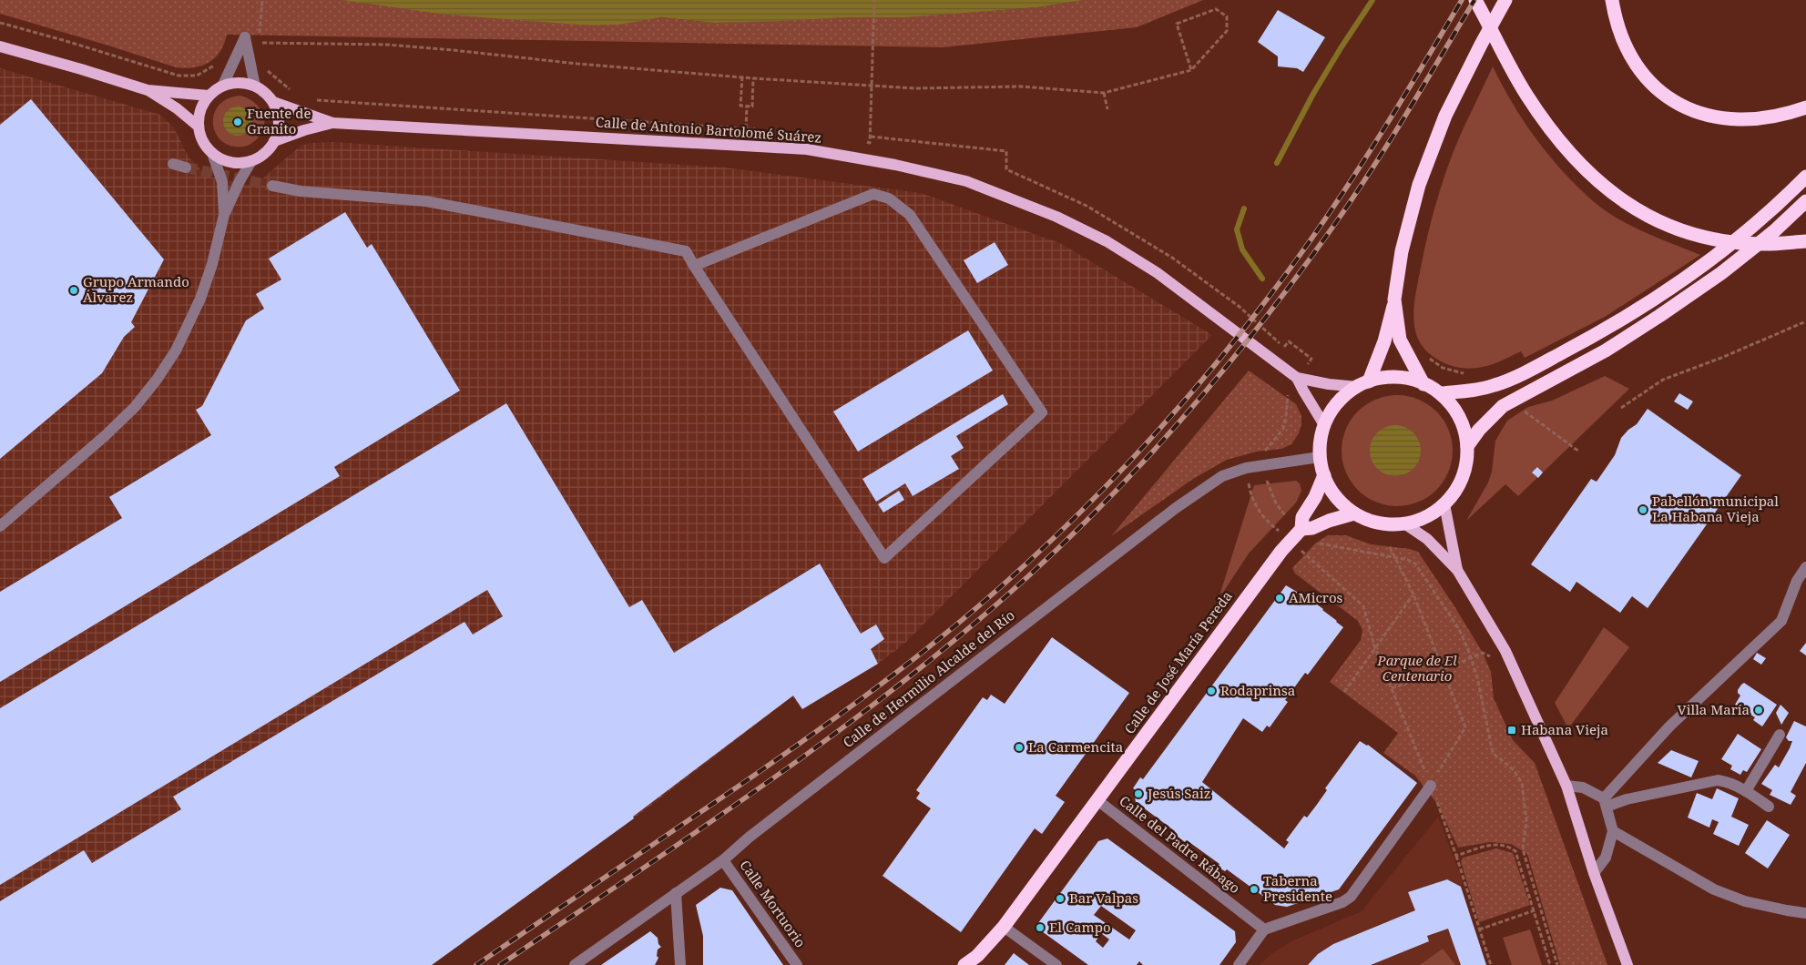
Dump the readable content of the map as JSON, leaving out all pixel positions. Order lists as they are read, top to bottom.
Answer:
{
  "streets": {
    "highway": ["Calle de José María Pereda"],
    "main road": ["Calle de Antonio Bartolomé Suárez"],
    "street": ["Calle de Hermilio Alcalde del Río", "Calle del Padre Rábago", "Calle Mortuorio"]
  },
  "crossings": [
    ["Calle de Antonio Bartolomé Suárez", "Calle de José María Pereda"],
    ["Calle de Antonio Bartolomé Suárez", "Calle de Hermilio Alcalde del Río"],
    ["Calle de José María Pereda", "Calle de Hermilio Alcalde del Río"],
    ["Calle de José María Pereda", "Calle del Padre Rábago"],
    ["Calle de Hermilio Alcalde del Río", "Calle Mortuorio"]
  ],
  "parks": ["Parque de El Centenario"],
  "places": {
    "other": [
      "Fuente de Granito",
      "Grupo Armando Álvarez",
      "Pabellón municipal La Habana Vieja",
      "AMicros",
      "Rodaprinsa",
      "Villa María",
      "La Carmencita",
      "Jesús Saiz",
      "Taberna Presidente",
      "Bar Valpas",
      "El Campo"
    ],
    "transit": ["Habana Vieja"]
  }
}
